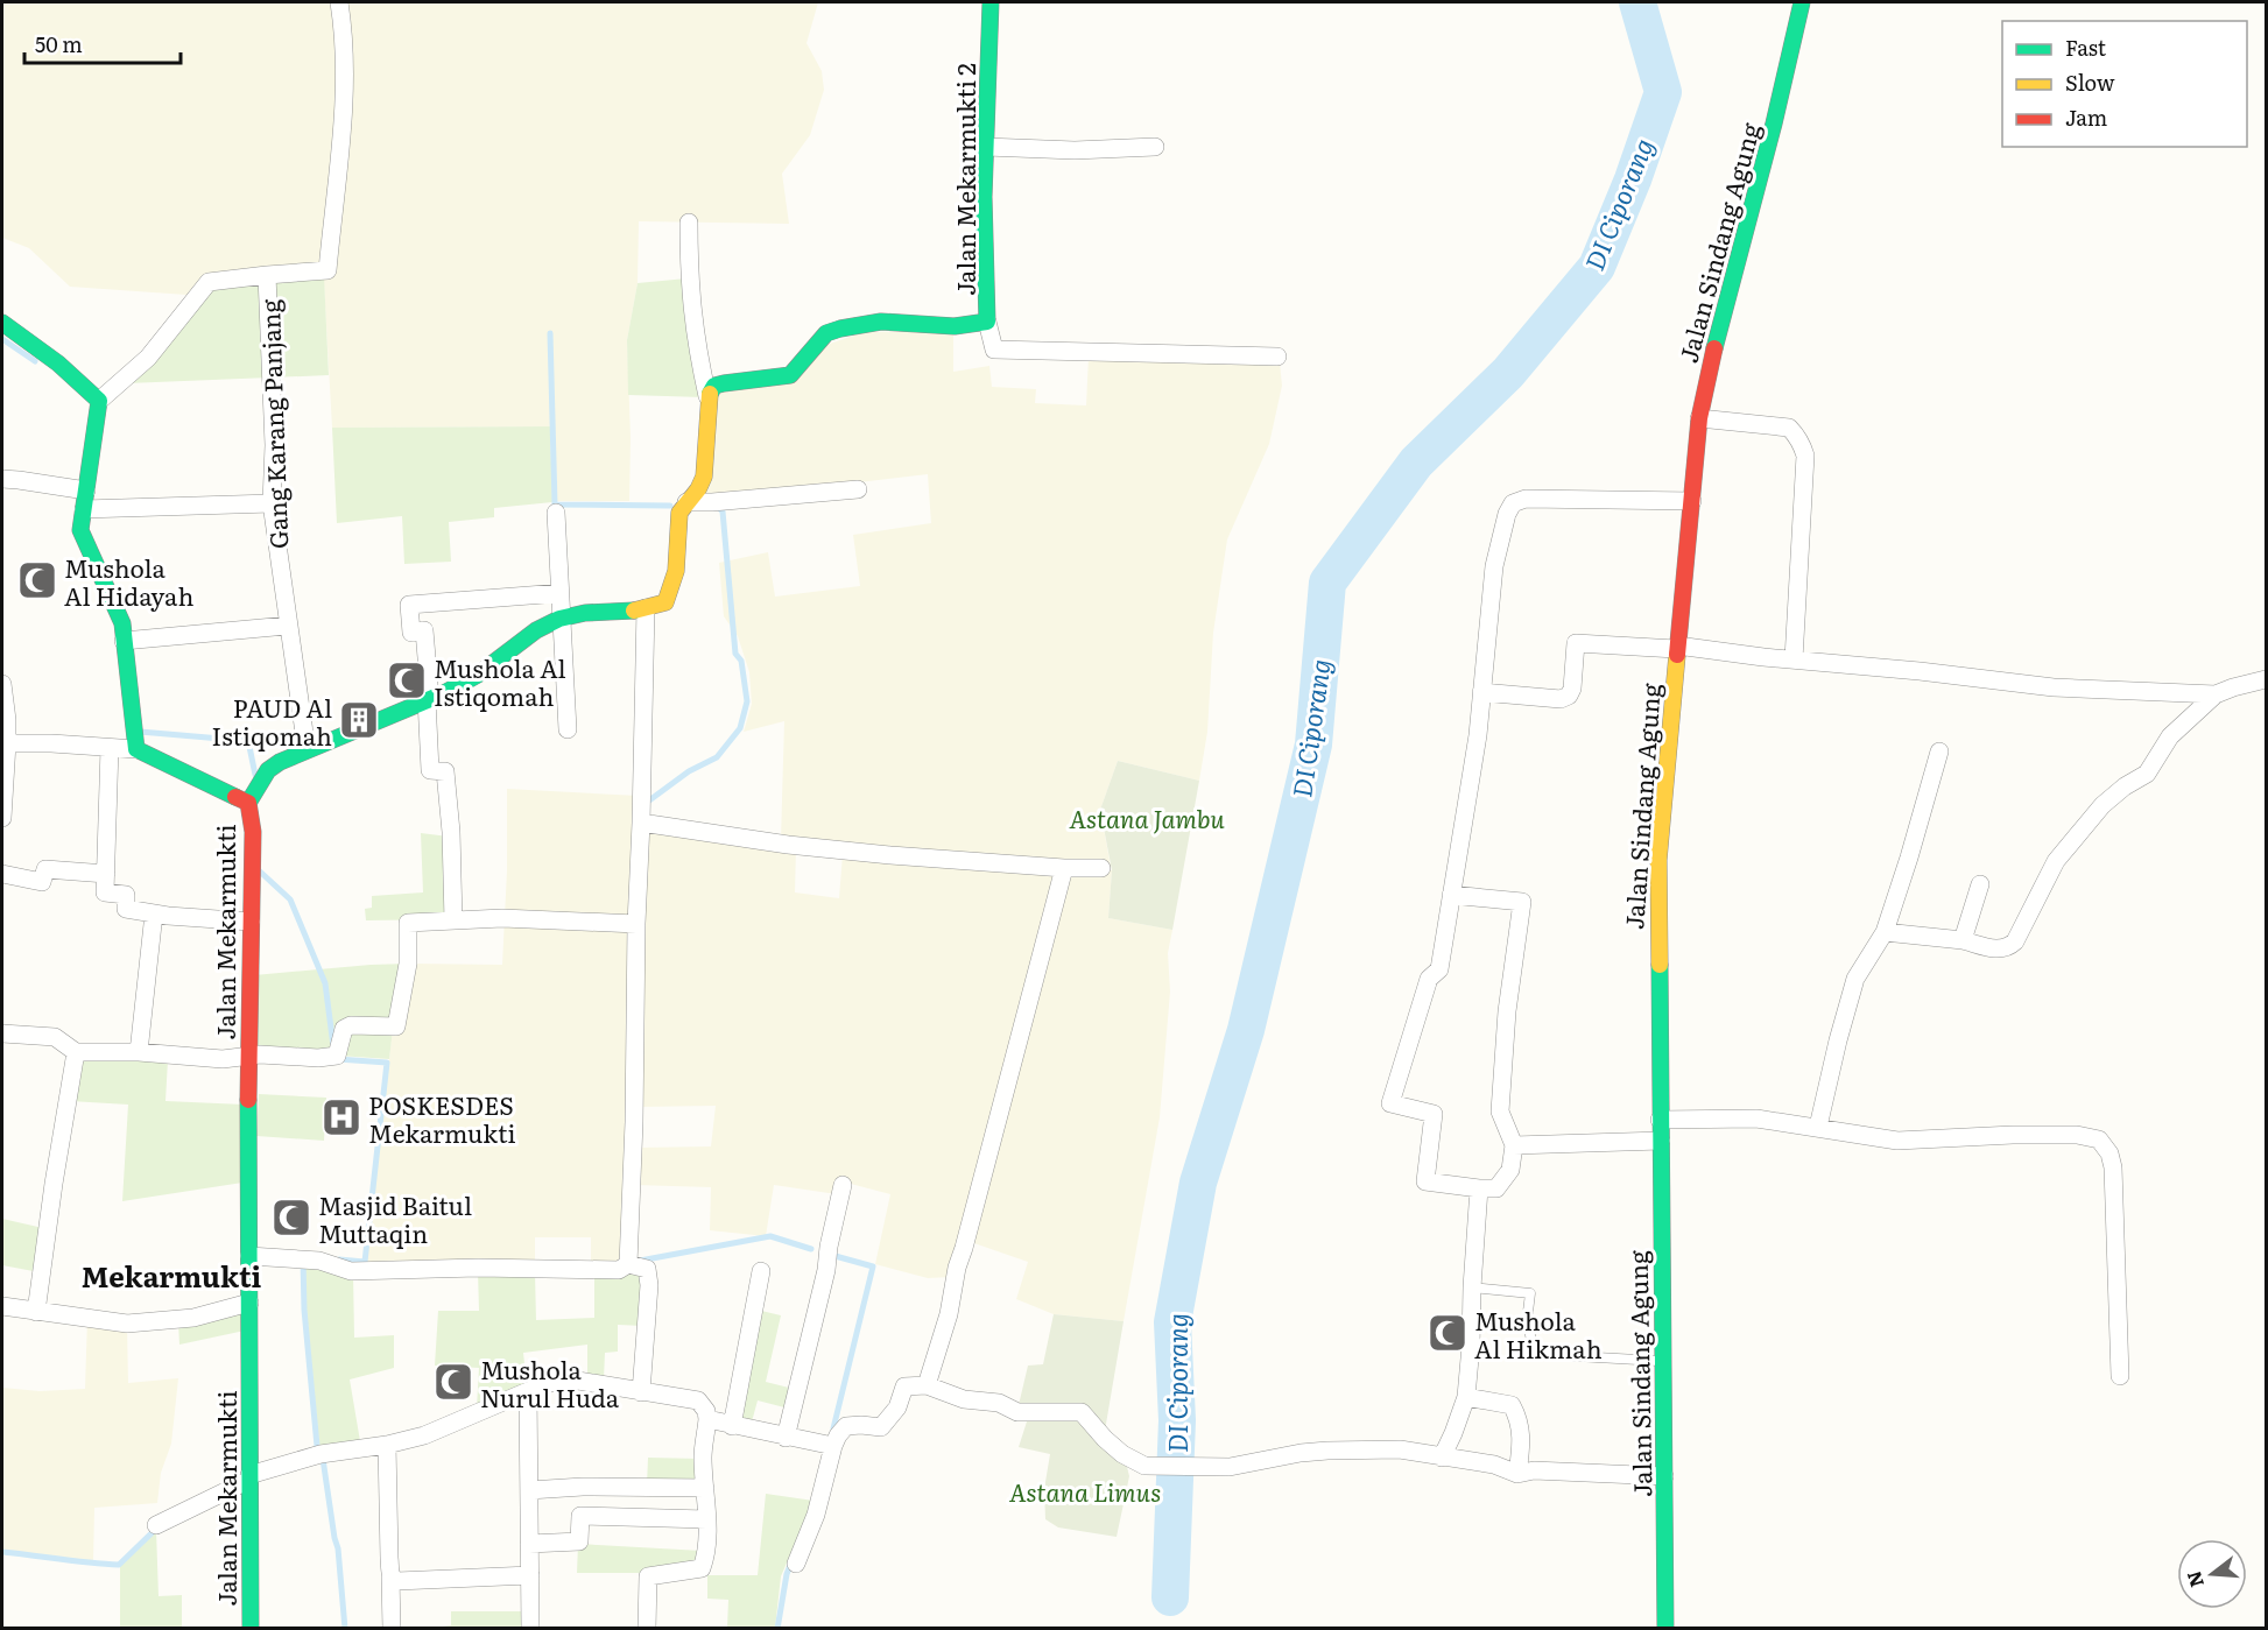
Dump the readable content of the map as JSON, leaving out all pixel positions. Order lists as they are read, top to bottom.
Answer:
{
  "streets": {
    "street": [
      "Jalan Mekarmukti 2",
      "Jalan Sindang Agung",
      "Gang Karang Panjang",
      "Jalan Mekarmukti"
    ]
  },
  "districts": ["Mekarmukti"],
  "water": ["DI Ciporang"],
  "parks": ["Astana Jambu", "Astana Limus"],
  "places": {
    "mosque": [
      "Mushola Al Hidayah",
      "Mushola Al Istiqomah",
      "Masjid Baitul Muttaqin",
      "Mushola Al Hikmah",
      "Mushola Nurul Huda"
    ],
    "building": ["PAUD Al Istiqomah"],
    "hospital": ["POSKESDES Mekarmukti"]
  },
  "legend": ["Fast", "Slow", "Jam"],
  "scale_bar": "50 m",
  "north": "left"
}
